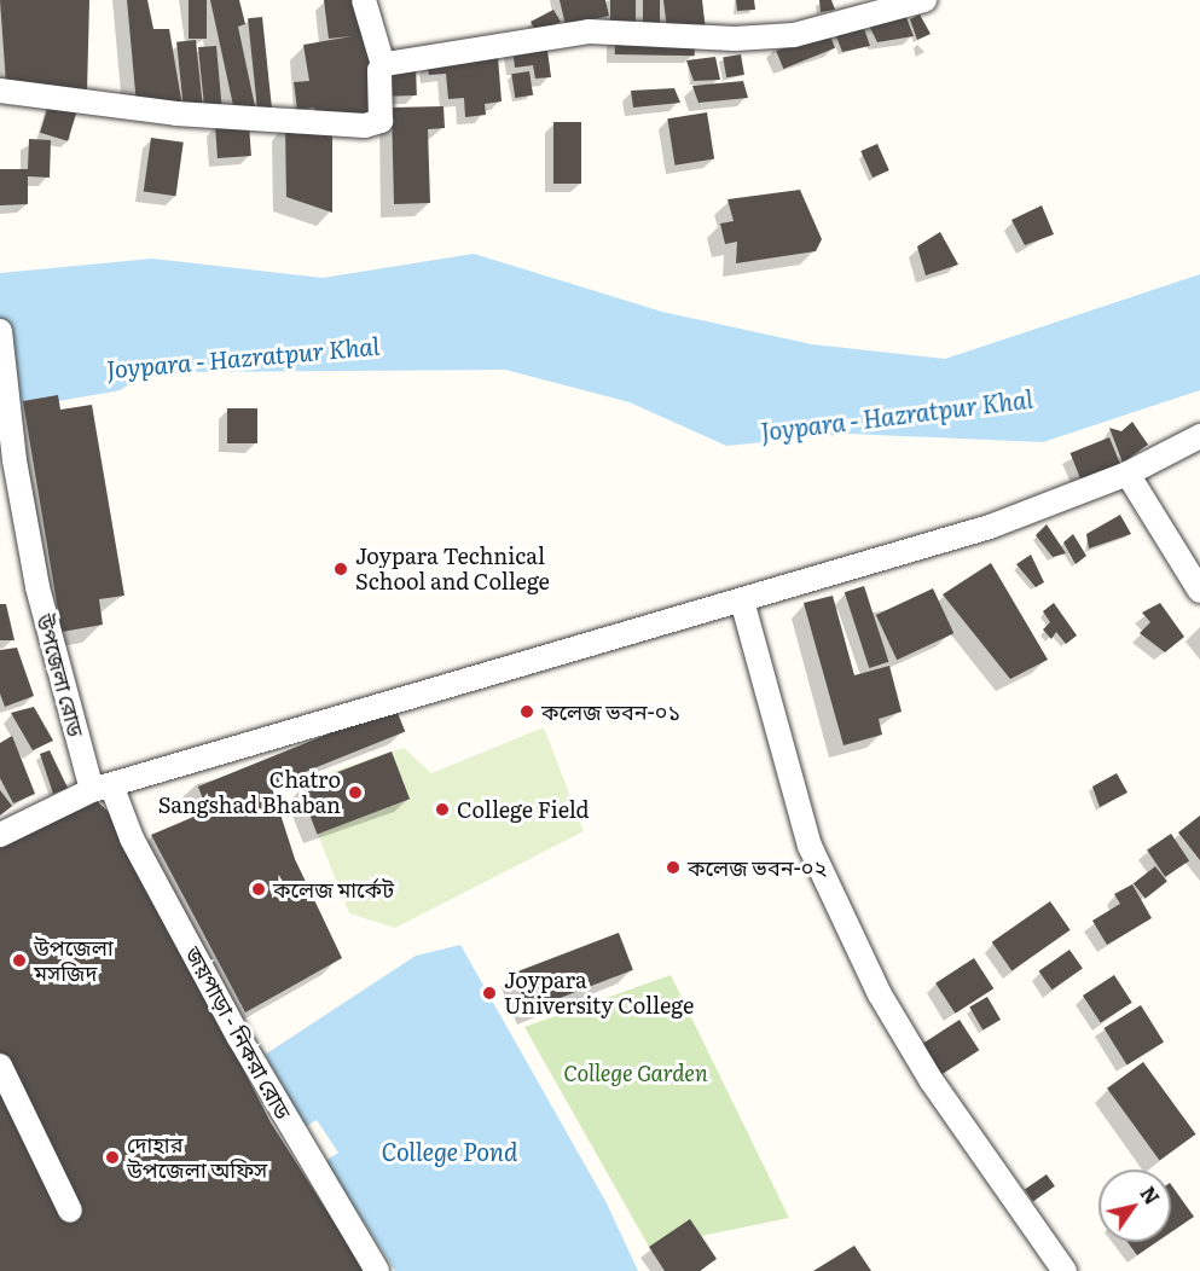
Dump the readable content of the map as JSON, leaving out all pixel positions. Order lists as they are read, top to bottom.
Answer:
{
  "streets": {
    "street": ["উপজেলা রোড", "জয়পাড়া - নিকরা রোড"]
  },
  "crossings": [
    ["উপজেলা রোড", "জয়পাড়া - নিকরা রোড"]
  ],
  "water": ["Joypara - Hazratpur Khal", "College Pond"],
  "parks": ["College Garden"],
  "places": [
    "Joypara Technical School and College",
    "কলেজ ভবন-০১",
    "Chatro Sangshad Bhaban",
    "College Field",
    "কলেজ ভবন-০২",
    "কলেজ মার্কেট",
    "উপজেলা মসজিদ",
    "Joypara University College",
    "দোহার উপজেলা অফিস"
  ],
  "north": "top right"
}
